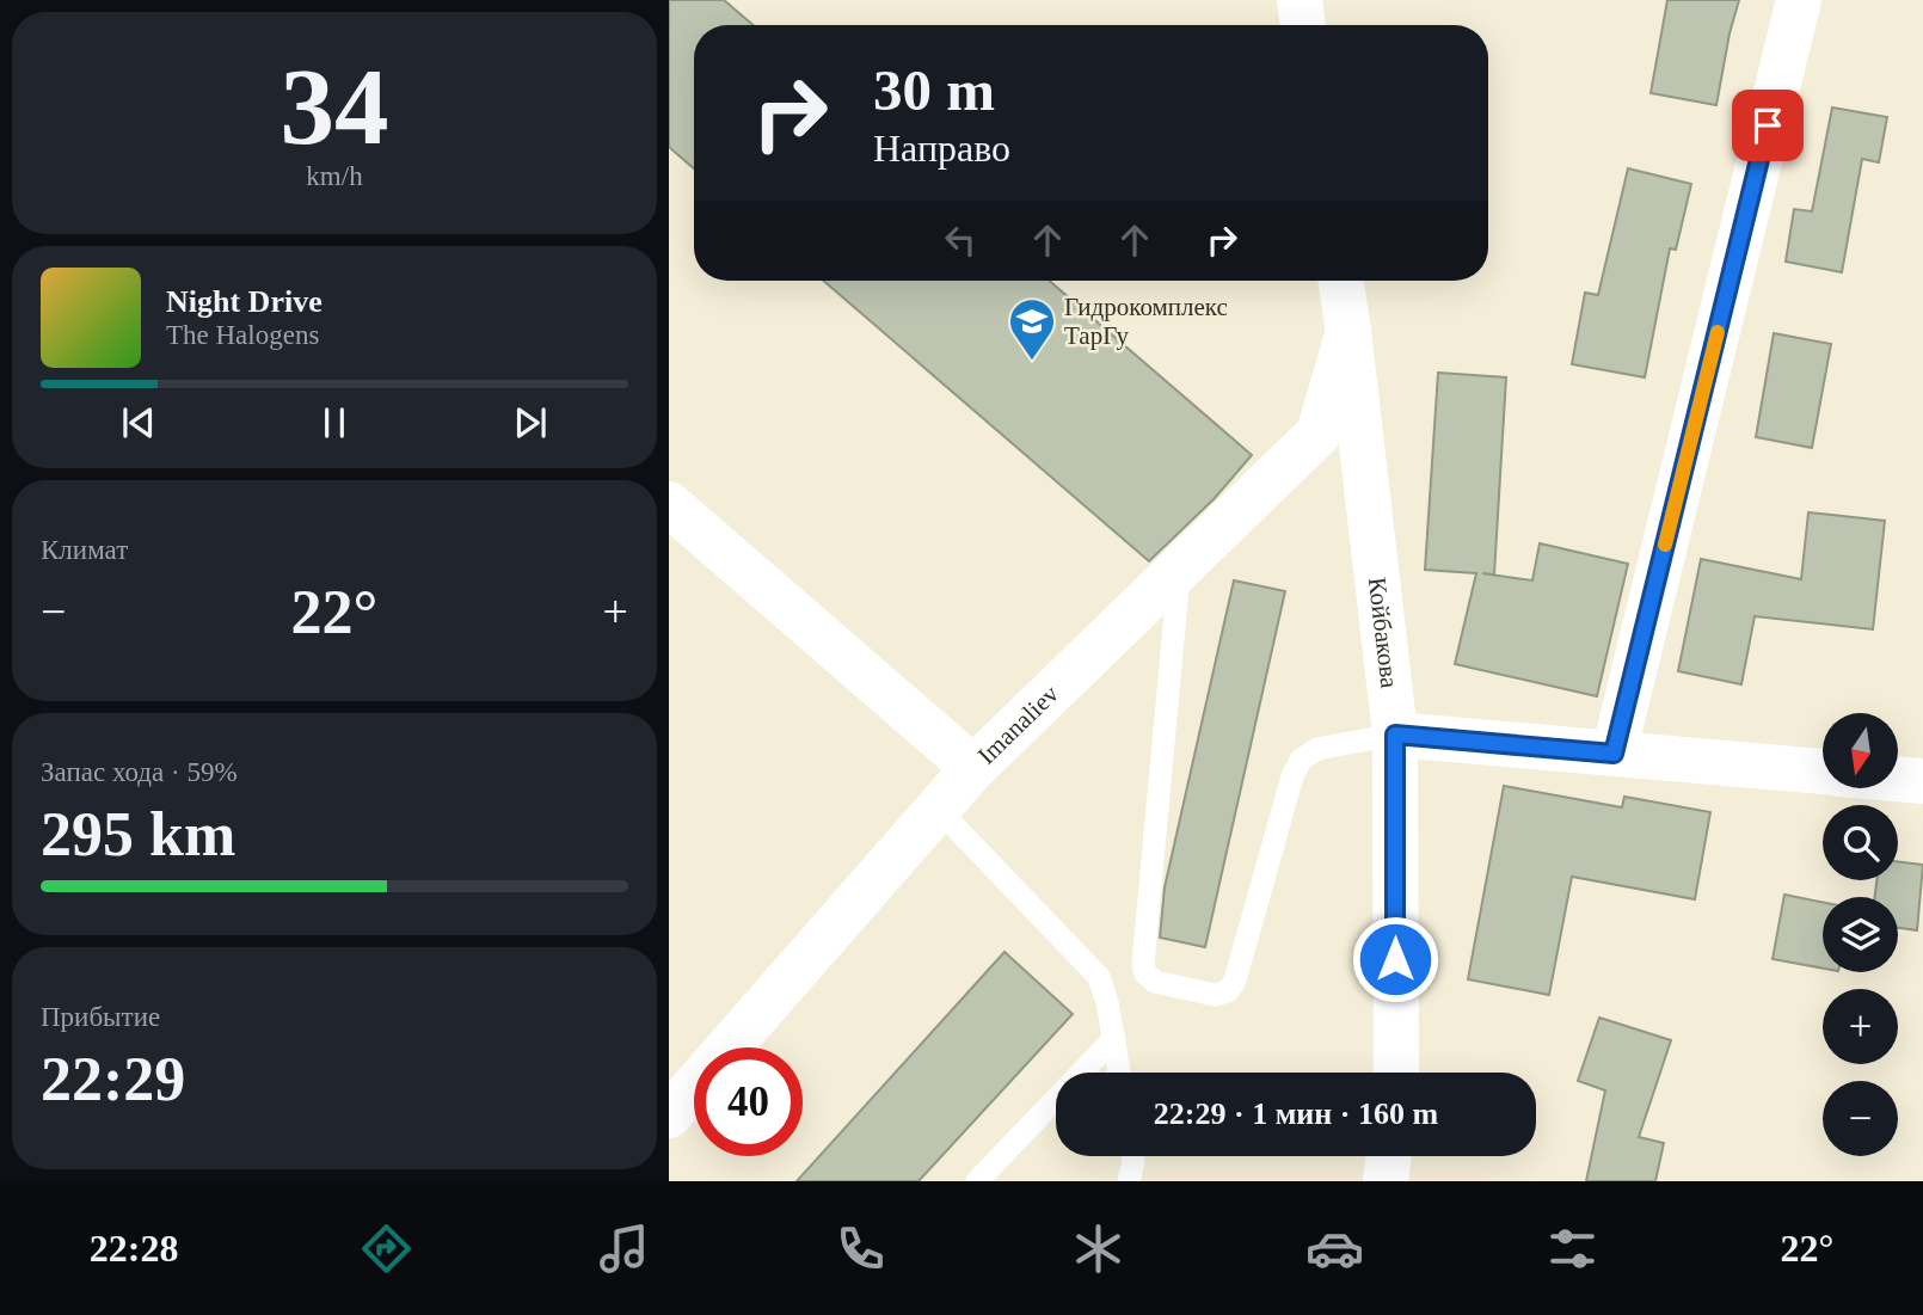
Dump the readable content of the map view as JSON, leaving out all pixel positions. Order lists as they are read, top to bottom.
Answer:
{
  "streets": {
    "street": ["Койбакова", "Imanaliev"]
  },
  "crossings": [
    ["Койбакова", "Imanaliev"]
  ],
  "places": {
    "school or university": ["Гидрокомплекс ТарГу"]
  },
  "north": "bottom",
  "page": {
    "tile": [
      ["34", "km/h"],
      "Климат",
      ["Запас хода · 59%", "295 km"],
      ["Прибытие", "22:29"]
    ],
    "turn": ["30 m", "Направо"],
    "song": ["Night Drive", "The Halogens"],
    "heat": ["−", "22°", "+"],
    "map_buttons": ["+", "−"],
    "limit": "40",
    "trip": "22:29 · 1 мин · 160 m",
    "tabs": ["22:28", "22°"]
  }
}
